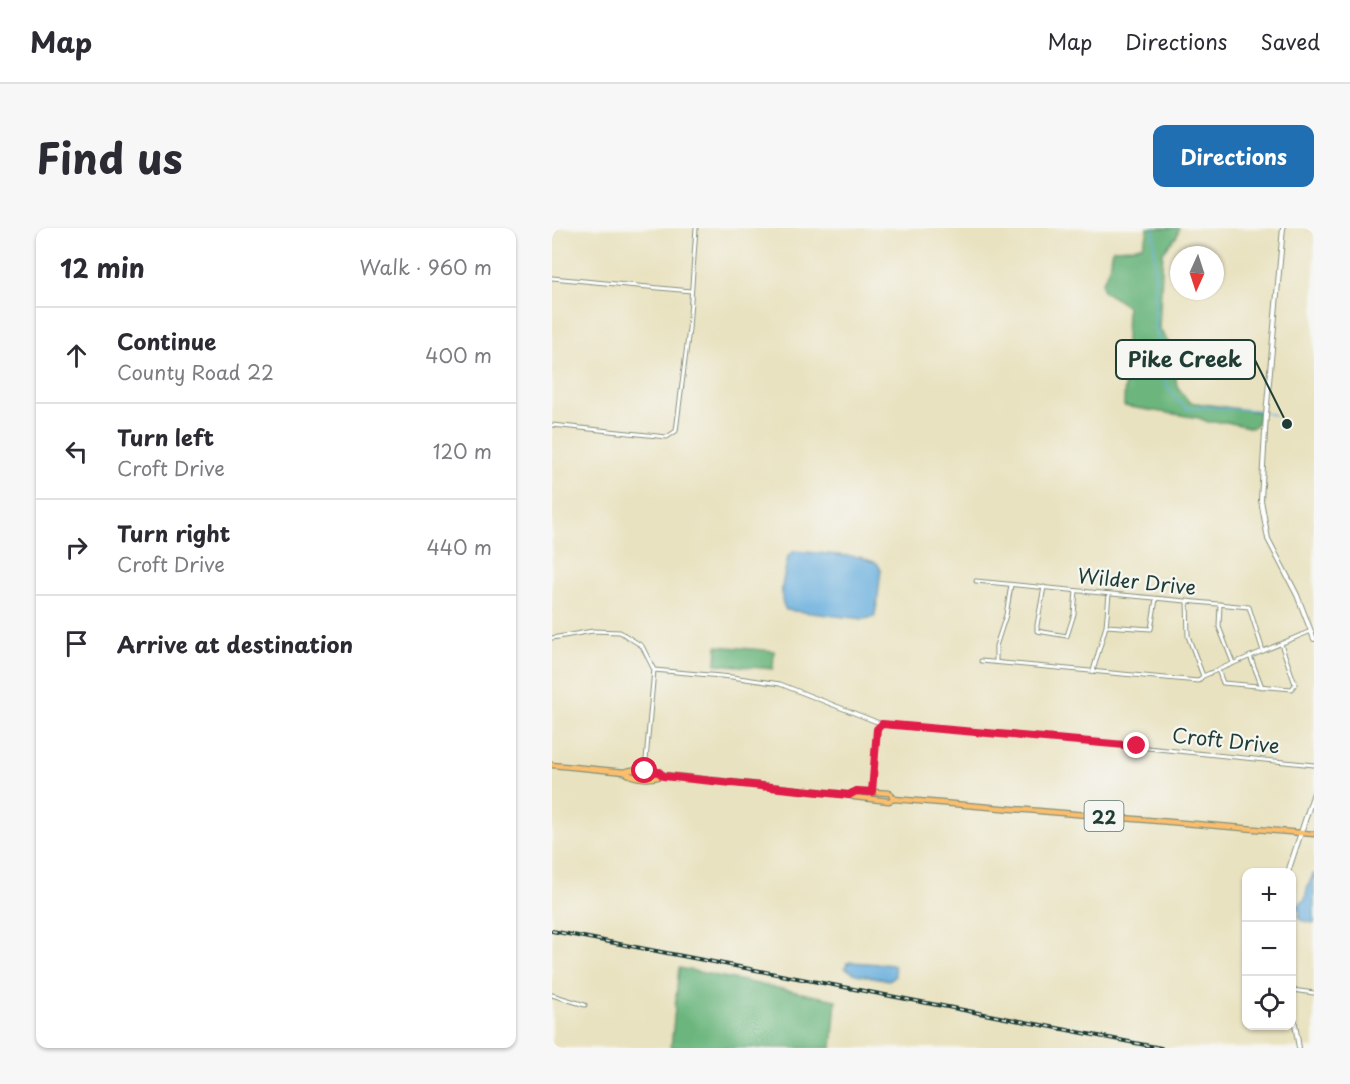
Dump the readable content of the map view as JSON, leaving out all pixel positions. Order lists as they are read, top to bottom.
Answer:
{
  "streets": {
    "main road": ["22"],
    "street": ["Wilder Drive", "Croft Drive"]
  },
  "places": ["Pike Creek"],
  "north": "bottom",
  "page": {
    "header": "Map",
    "nav": ["Map", "Directions", "Saved"],
    "title": "Find us",
    "buttons": "Directions",
    "heading": ["12 min", "Walk · 960 m"],
    "list": [
      ["Continue", "County Road 22", "400 m"],
      ["Turn left", "Croft Drive", "120 m"],
      ["Turn right", "Croft Drive", "440 m"],
      "Arrive at destination"
    ],
    "map_buttons": ["+", "−"]
  }
}
